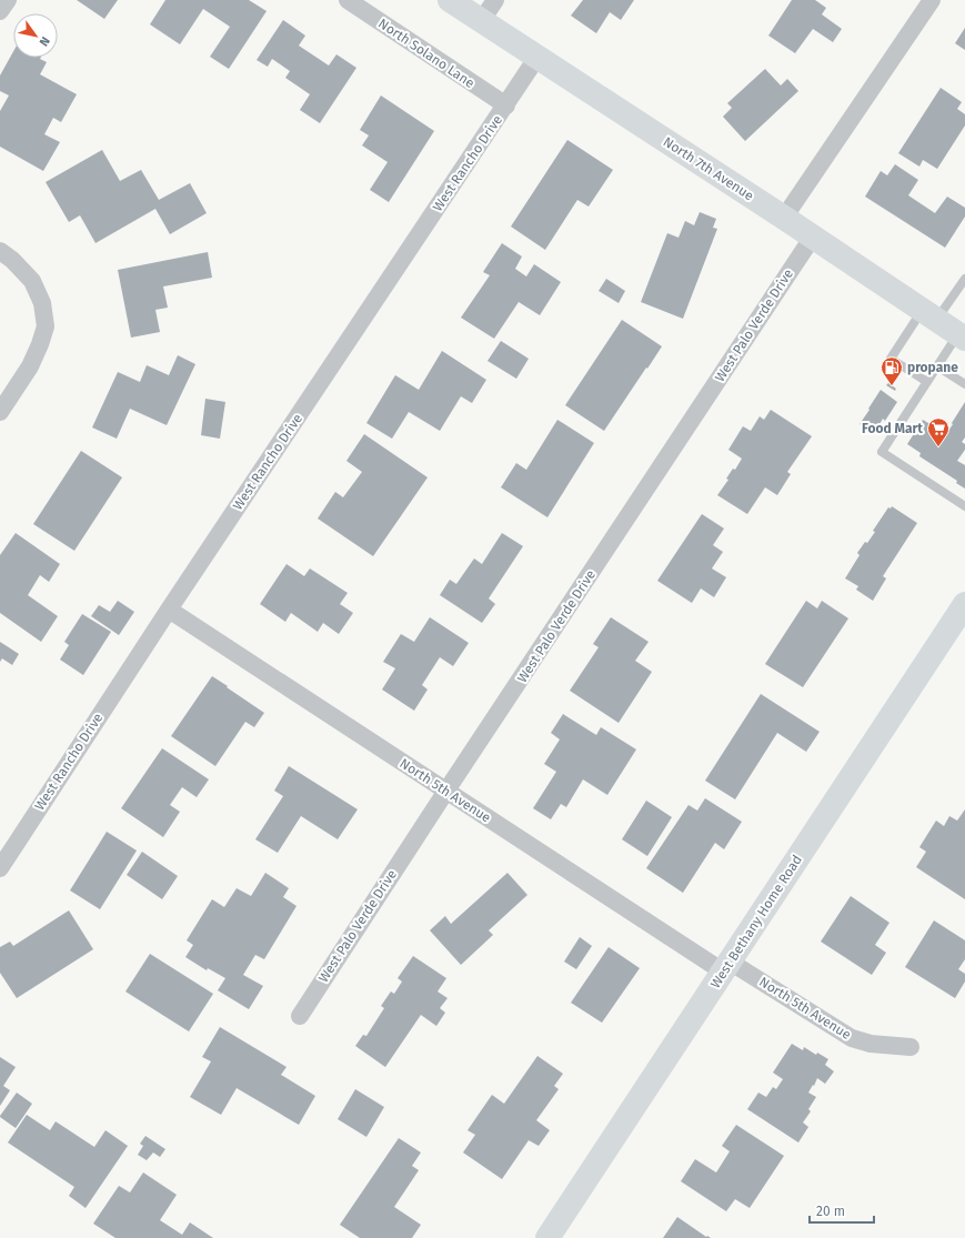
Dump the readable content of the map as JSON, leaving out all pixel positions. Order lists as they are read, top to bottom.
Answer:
{
  "streets": {
    "main road": ["North 7th Avenue", "West Bethany Home Road"],
    "street": [
      "North Solano Lane",
      "West Rancho Drive",
      "West Palo Verde Drive",
      "North 5th Avenue"
    ]
  },
  "crossings": [
    ["North Solano Lane", "West Rancho Drive"],
    ["West Rancho Drive", "North 7th Avenue"],
    ["West Rancho Drive", "North 5th Avenue"],
    ["North 7th Avenue", "West Palo Verde Drive"],
    ["West Palo Verde Drive", "North 5th Avenue"],
    ["North 5th Avenue", "West Bethany Home Road"]
  ],
  "places": {
    "fuel station": ["propane"],
    "supermarket": ["Food Mart"]
  },
  "scale_bar": "20 m",
  "north": "bottom right"
}
